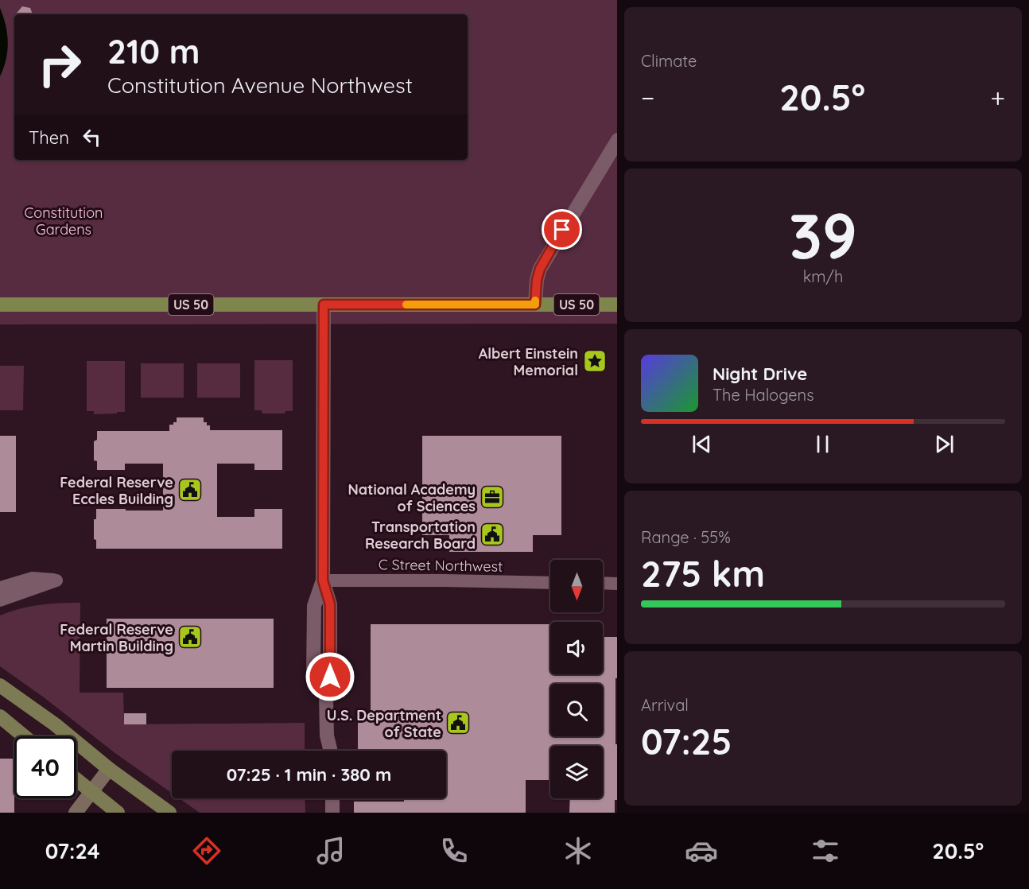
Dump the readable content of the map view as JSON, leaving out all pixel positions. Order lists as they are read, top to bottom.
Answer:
{
  "streets": {
    "highway": ["US 50"],
    "street": ["C Street Northwest"]
  },
  "parks": ["Constitution Gardens"],
  "places": {
    "place": ["Albert Einstein Memorial"],
    "public building": [
      "Federal Reserve Eccles Building",
      "Transportation Research Board",
      "Federal Reserve Martin Building",
      "U.S. Department of State"
    ],
    "office": ["National Academy of Sciences"]
  },
  "north": "bottom",
  "page": {
    "tile": [
      "Climate",
      ["39", "km/h"],
      ["Range · 55%", "275 km"],
      ["Arrival", "07:25"]
    ],
    "turn": ["210 m", "Constitution Avenue Northwest"],
    "heat": ["−", "20.5°", "+"],
    "then": "Then",
    "song": ["Night Drive", "The Halogens"],
    "limit": "40",
    "trip": "07:25 · 1 min · 380 m",
    "tabs": ["07:24", "20.5°"]
  }
}
